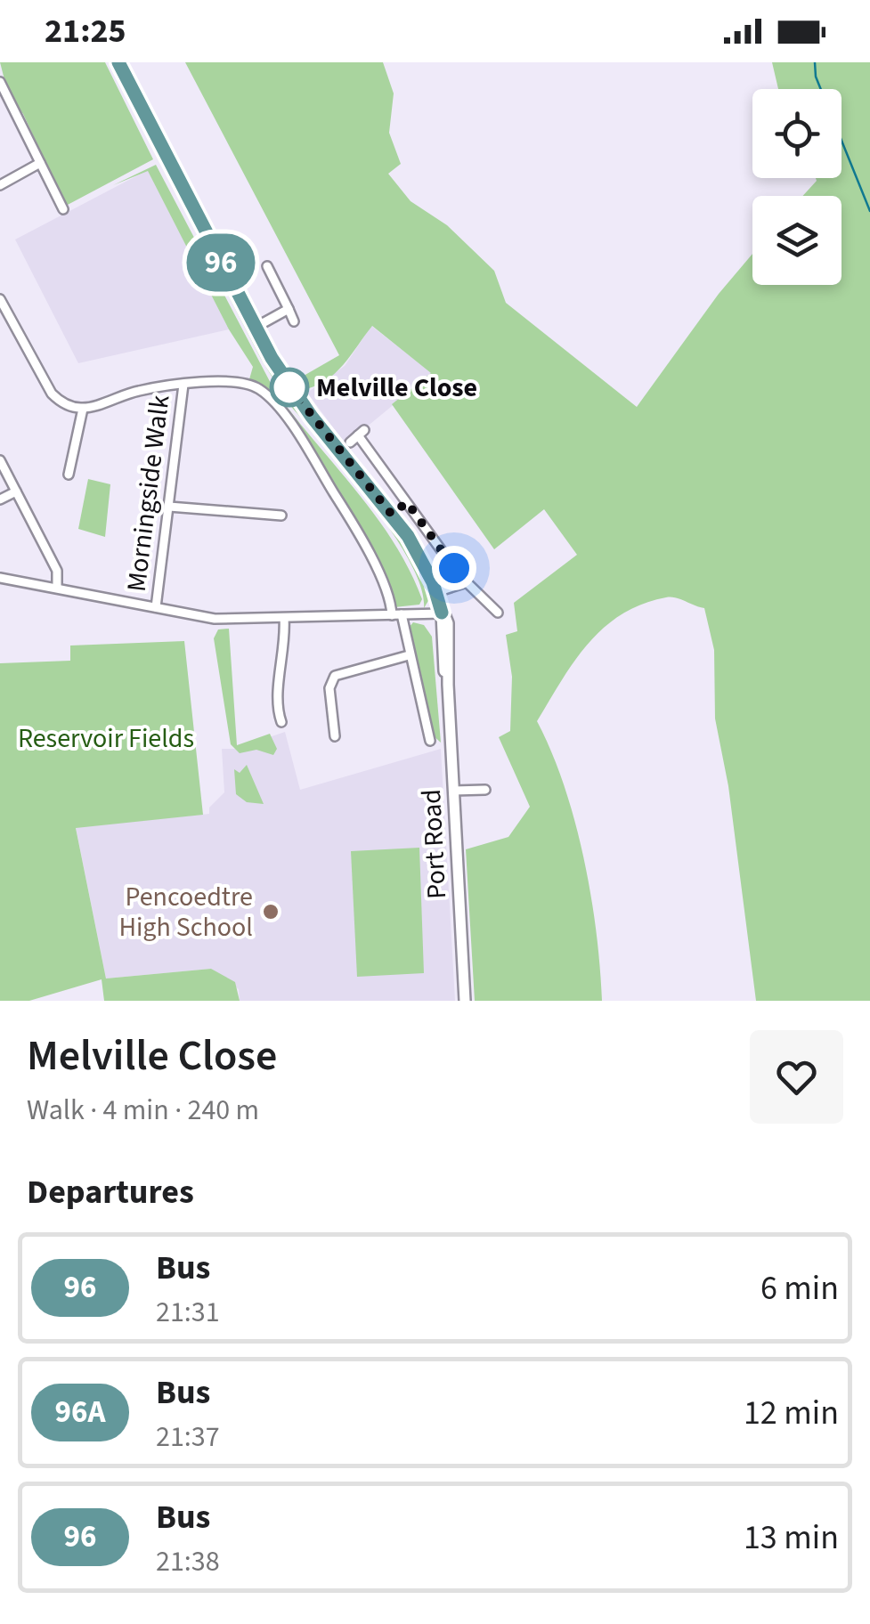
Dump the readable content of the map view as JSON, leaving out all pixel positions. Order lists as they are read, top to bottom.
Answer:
{
  "streets": {
    "main road": ["Port Road"],
    "street": ["Morningside Walk"]
  },
  "parks": ["Reservoir Fields"],
  "places": ["Melville Close", "Pencoedtre High School"],
  "lines": ["bus line 96"],
  "page": {
    "status": "21:25",
    "on_map": "96",
    "heading": [
      ["Melville Close", "Walk · 4 min · 240 m"],
      "Departures"
    ],
    "list": [
      {
        "mark": "96",
        "name": "Bus",
        "note": "21:31",
        "value": "6 min"
      },
      {
        "mark": "96A",
        "name": "Bus",
        "note": "21:37",
        "value": "12 min"
      },
      {
        "mark": "96",
        "name": "Bus",
        "note": "21:38",
        "value": "13 min"
      }
    ]
  }
}
